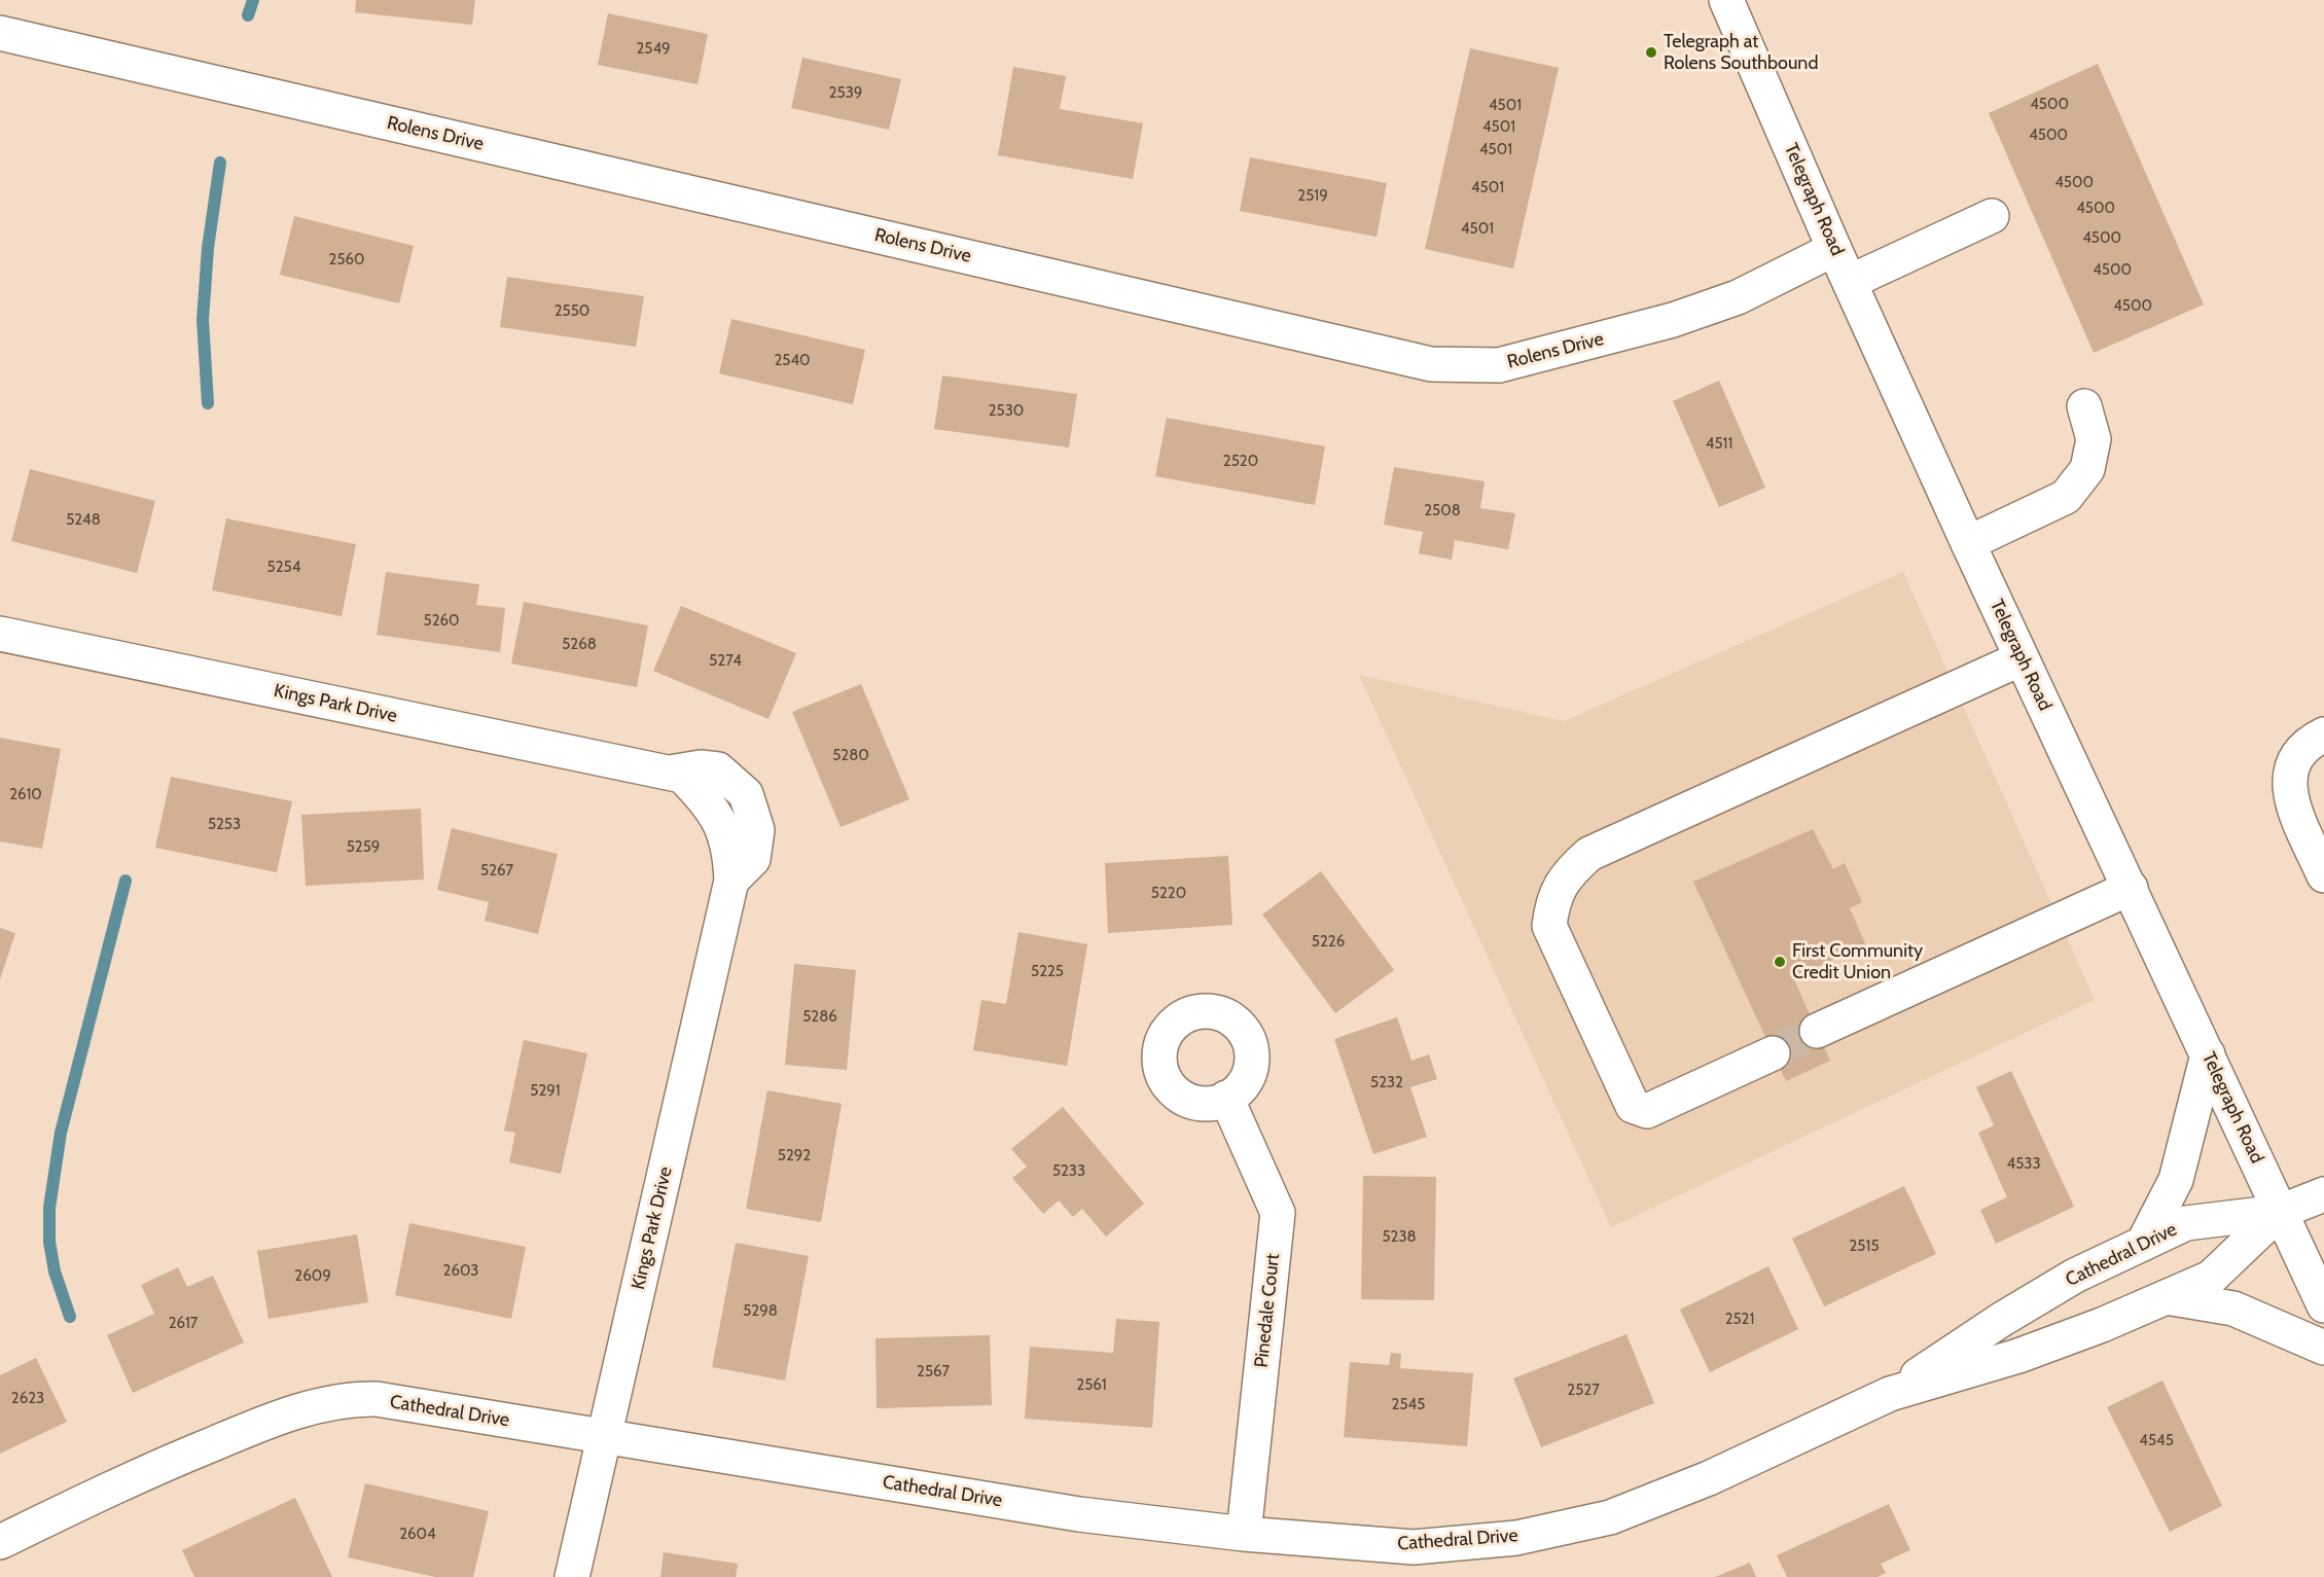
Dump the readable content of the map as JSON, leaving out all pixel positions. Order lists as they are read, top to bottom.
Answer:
{
  "streets": {
    "street": [
      "Rolens Drive",
      "Telegraph Road",
      "Kings Park Drive",
      "Cathedral Drive",
      "Pinedale Court"
    ]
  },
  "crossings": [
    ["Rolens Drive", "Telegraph Road"],
    ["Telegraph Road", "Cathedral Drive"],
    ["Kings Park Drive", "Cathedral Drive"],
    ["Cathedral Drive", "Pinedale Court"]
  ],
  "places": ["Telegraph at Rolens Southbound", "First Community Credit Union"],
  "house_numbers": [
    "2549",
    "2539",
    "4500",
    "4501",
    "4501",
    "4500",
    "4501",
    "4500",
    "4501",
    "2519",
    "4500",
    "4501",
    "4500",
    "2560",
    "4500",
    "4500",
    "2550",
    "2540",
    "2530",
    "4511",
    "2520",
    "2508",
    "5248",
    "5254",
    "5260",
    "5268",
    "5274",
    "5280",
    "2610",
    "5253",
    "5259",
    "5267",
    "5220",
    "5226",
    "5225",
    "5286",
    "5232",
    "5291",
    "5292",
    "4533",
    "5233",
    "5238",
    "2515",
    "2603",
    "2609",
    "5298",
    "2521",
    "2617",
    "2567",
    "2561",
    "2527",
    "2623",
    "2545",
    "4545",
    "2604"
  ]
}
